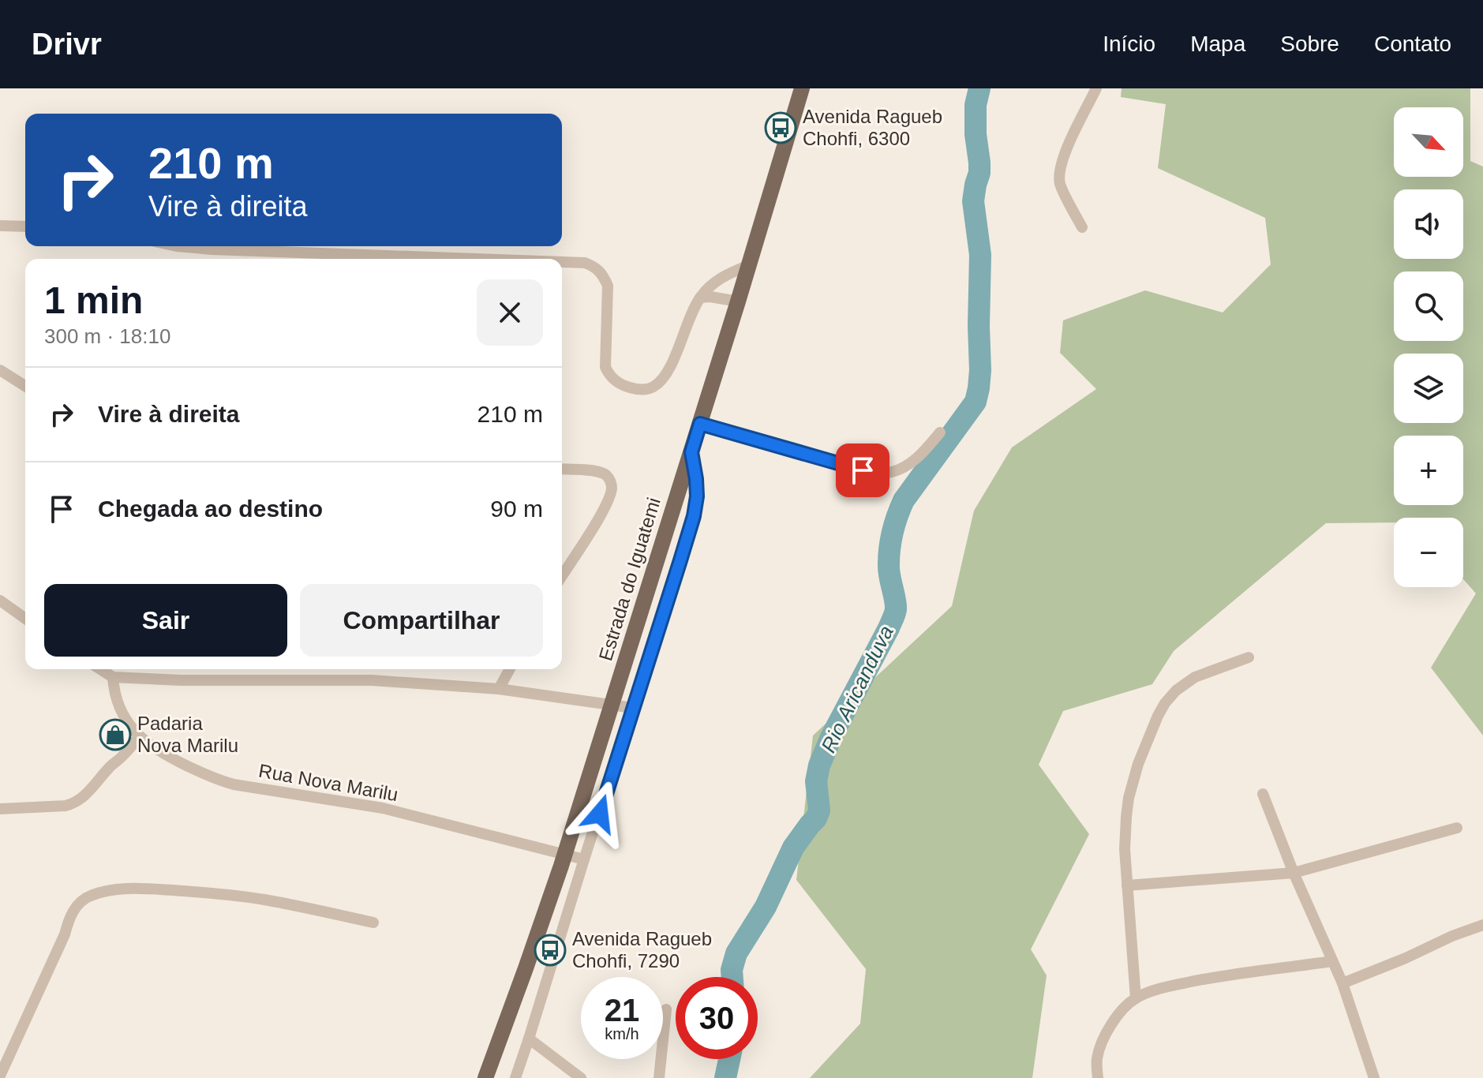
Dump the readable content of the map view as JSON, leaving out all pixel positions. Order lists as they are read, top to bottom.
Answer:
{
  "streets": {
    "main road": ["Estrada do Iguatemi"],
    "street": ["Rua Nova Marilu"]
  },
  "crossings": [
    ["Estrada do Iguatemi", "Rua Nova Marilu"]
  ],
  "water": ["Rio Aricanduva"],
  "places": {
    "bus stop": ["Avenida Ragueb Chohfi, 6300", "Avenida Ragueb Chohfi, 7290"],
    "shop": ["Padaria Nova Marilu"]
  },
  "north": "bottom right",
  "page": {
    "header": "Drivr",
    "nav": [
      "Início",
      "Mapa",
      "Sobre",
      "Contato"
    ],
    "map_buttons": ["+", "−"],
    "turn": ["210 m", "Vire à direita"],
    "heading": ["1 min", "300 m · 18:10"],
    "list": [
      {
        "name": "Vire à direita",
        "value": "210 m"
      },
      {
        "name": "Chegada ao destino",
        "value": "90 m"
      }
    ],
    "buttons": ["Sair", "Compartilhar"],
    "speed": "21 km/h",
    "limit": "30"
  }
}
